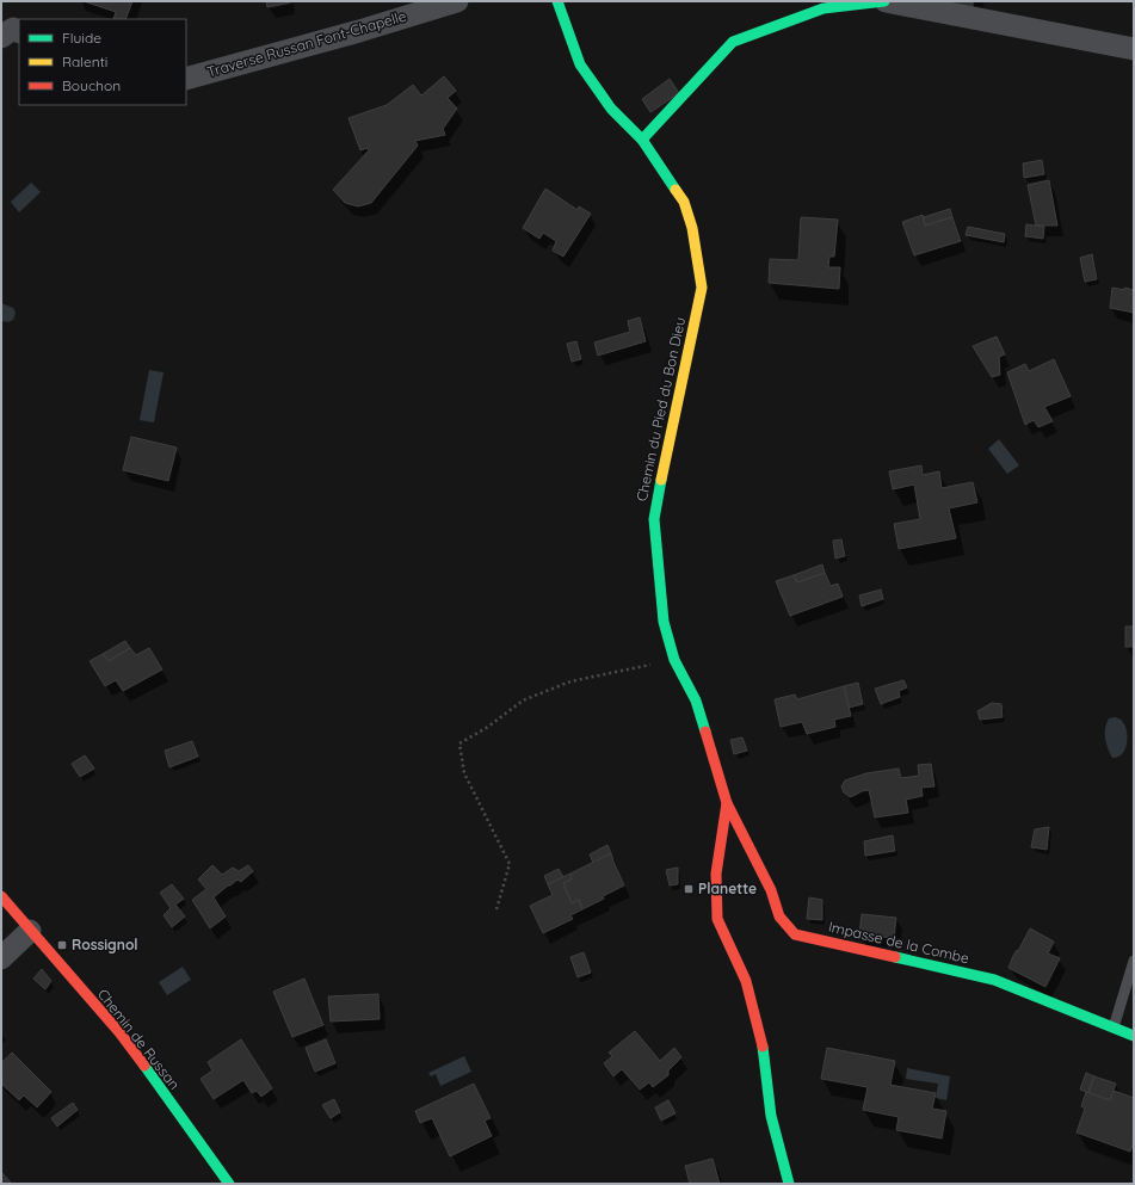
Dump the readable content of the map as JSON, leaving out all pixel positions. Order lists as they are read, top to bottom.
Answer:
{
  "streets": {
    "street": [
      "Traverse Russan Font-Chapelle",
      "Chemin du Pied du Bon Dieu",
      "Impasse de la Combe",
      "Chemin de Russan"
    ]
  },
  "crossings": [
    ["Chemin du Pied du Bon Dieu", "Impasse de la Combe"]
  ],
  "places": {
    "transit": ["Planette", "Rossignol"]
  },
  "legend": ["Fluide", "Ralenti", "Bouchon"]
}
